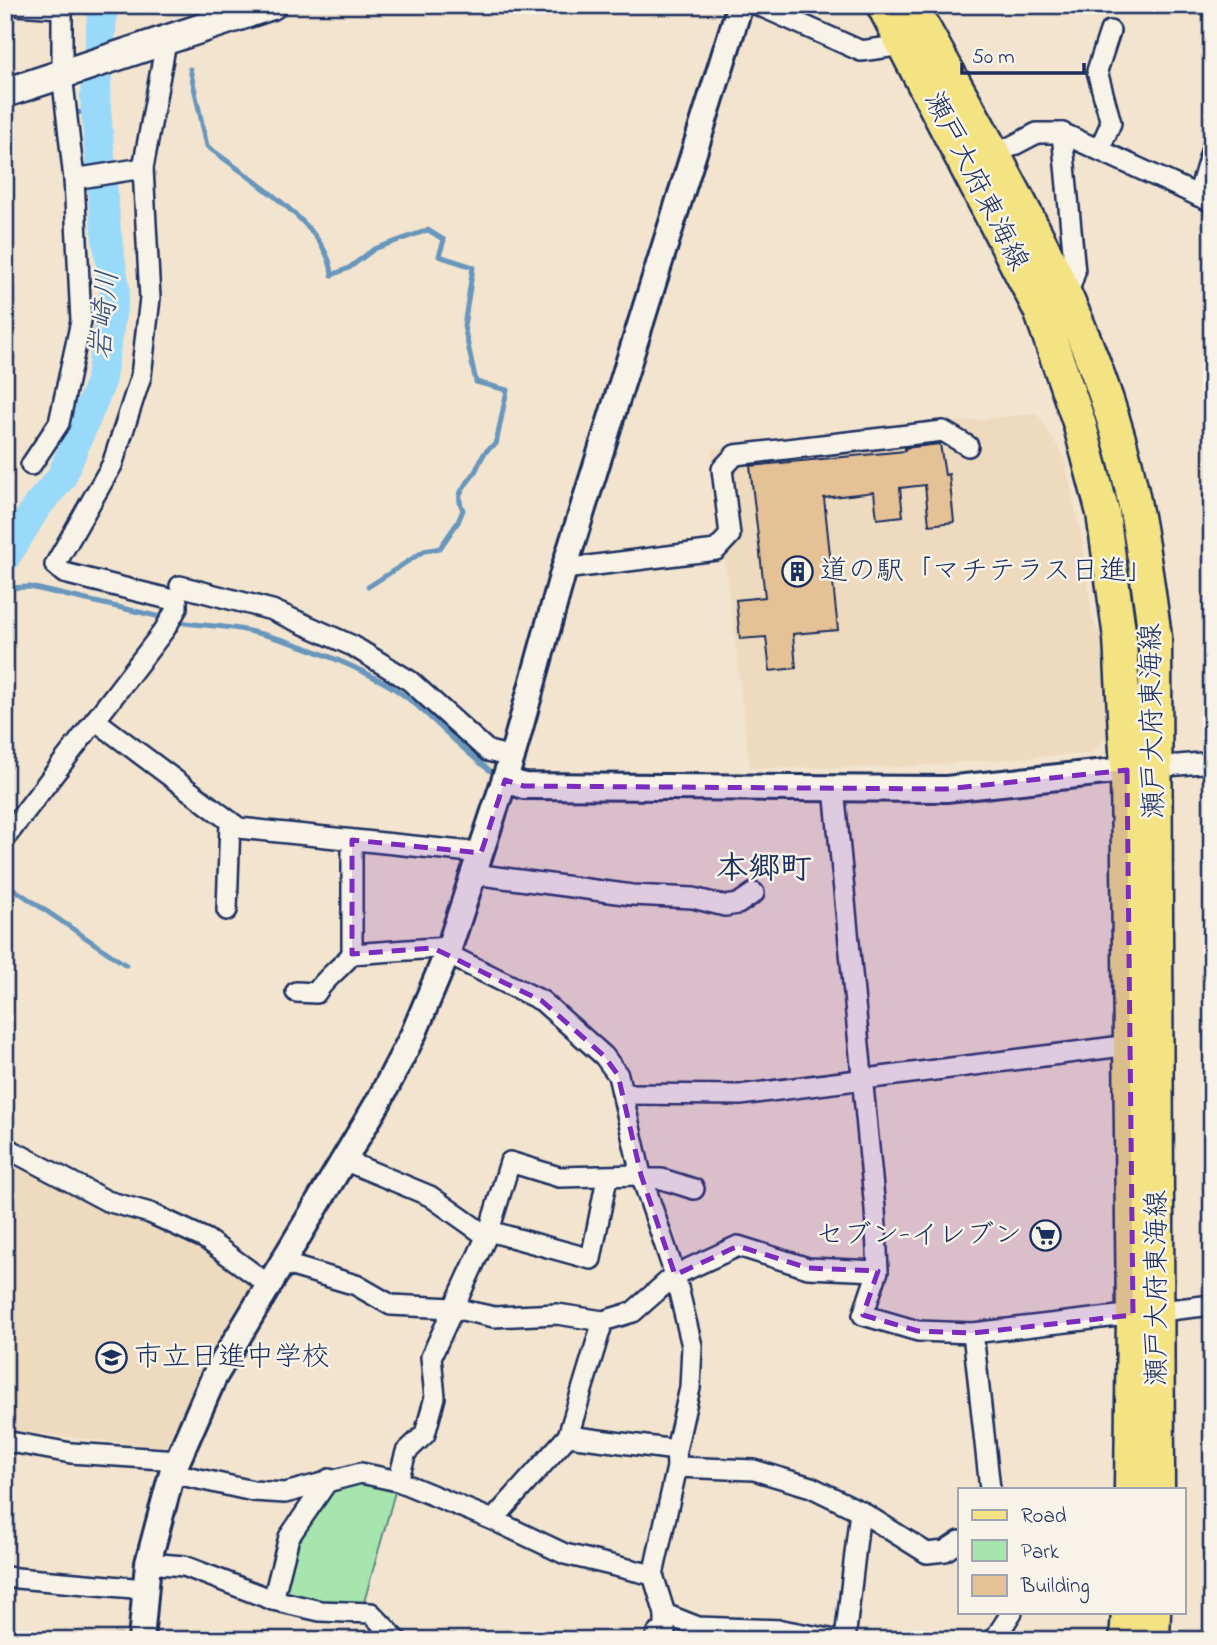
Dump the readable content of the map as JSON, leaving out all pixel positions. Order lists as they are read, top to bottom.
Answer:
{
  "streets": {
    "main road": ["瀬戸大府東海線"]
  },
  "districts": ["本郷町"],
  "water": ["岩崎川"],
  "places": {
    "building": ["道の駅「マチテラス日進」"],
    "supermarket": ["セブン-イレブン"],
    "school or university": ["市立日進中学校"]
  },
  "legend": ["Road", "Park", "Building"],
  "scale_bar": "50 m"
}
